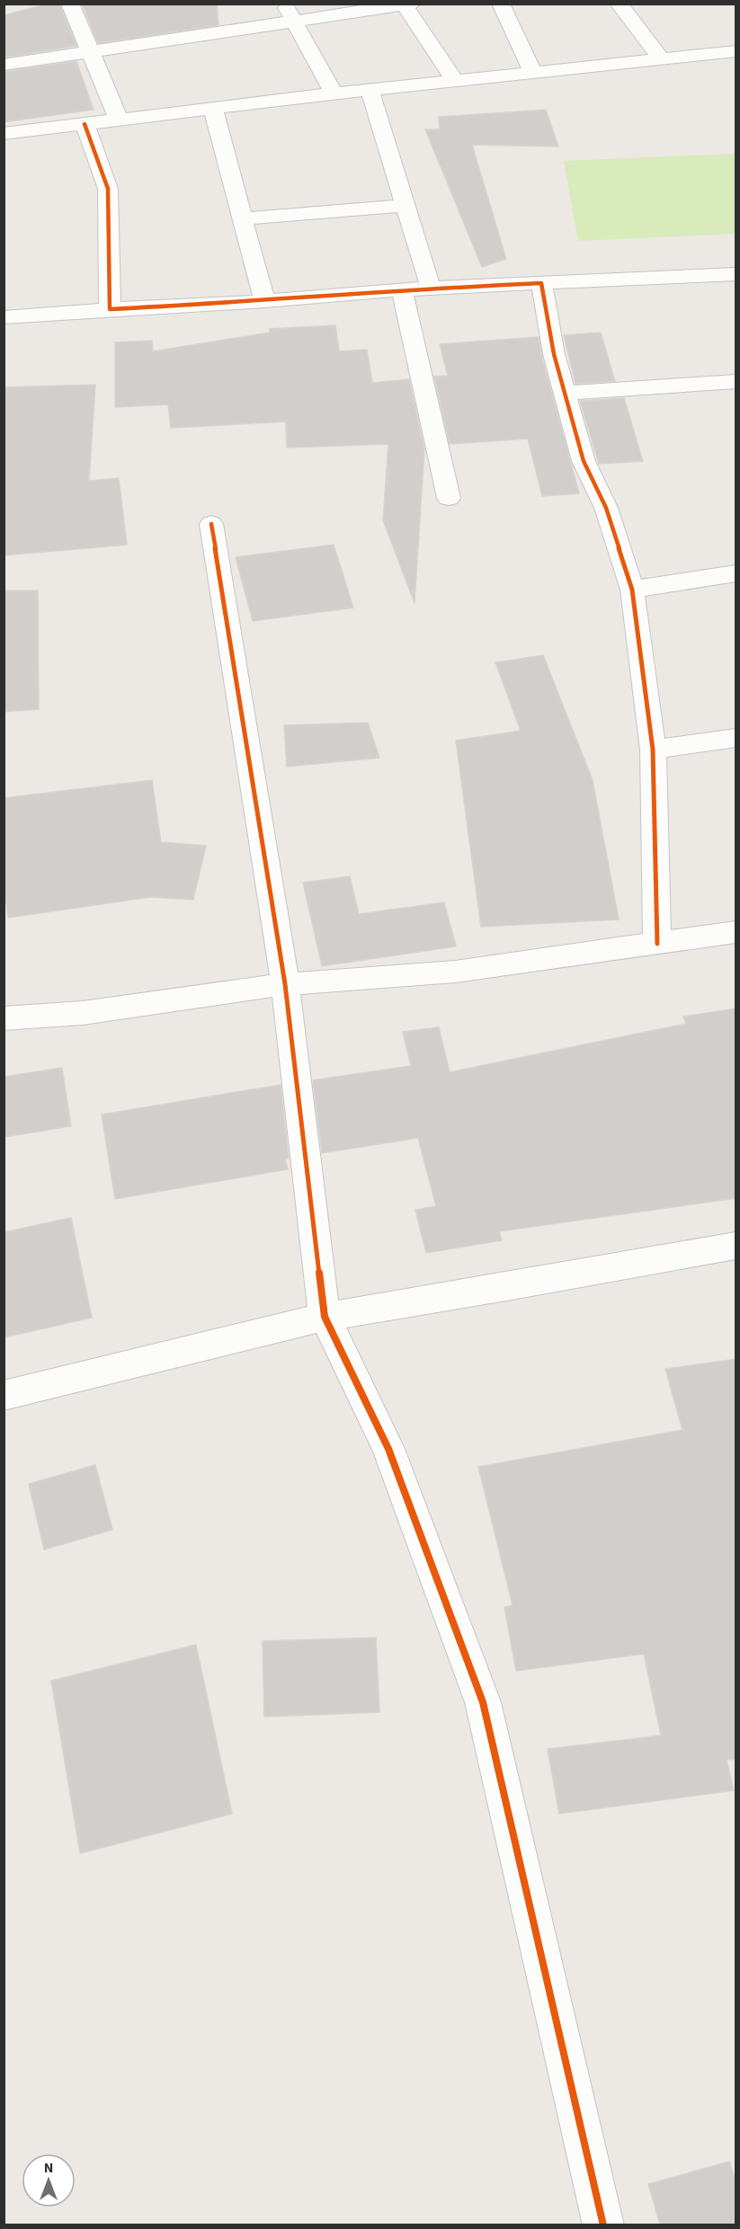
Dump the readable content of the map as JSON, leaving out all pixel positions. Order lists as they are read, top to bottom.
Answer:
{
  "north": "top"
}
